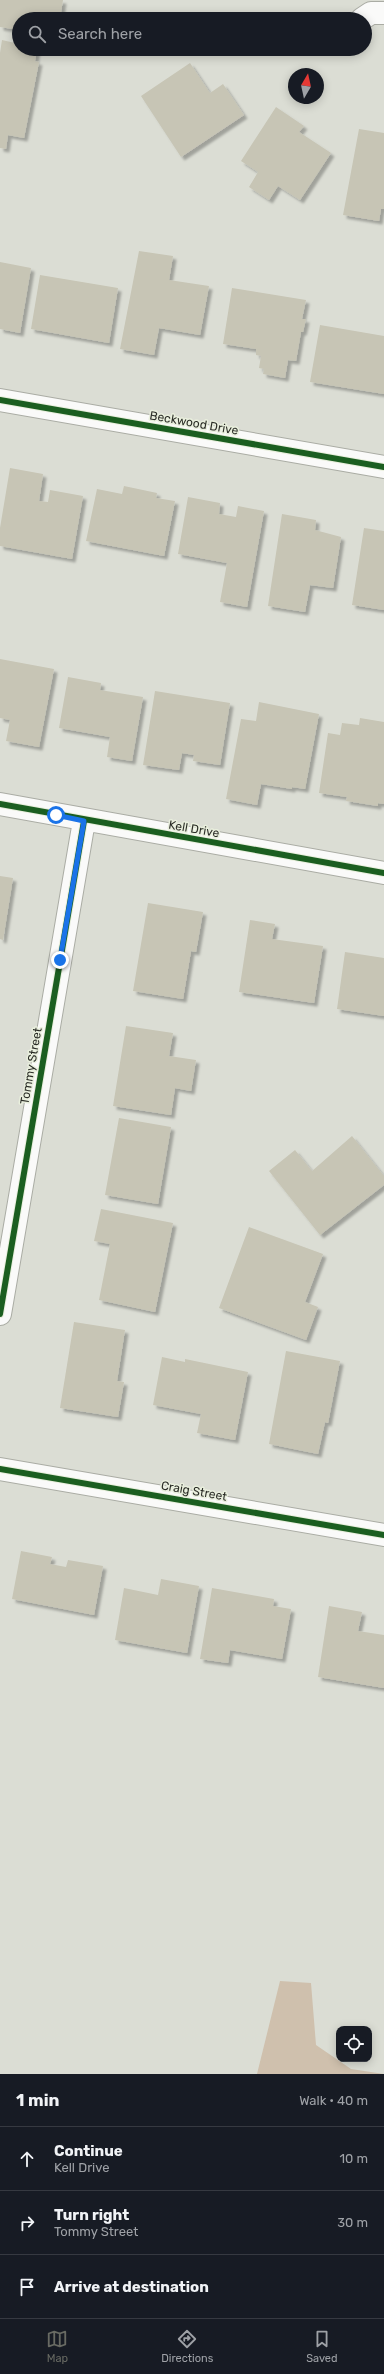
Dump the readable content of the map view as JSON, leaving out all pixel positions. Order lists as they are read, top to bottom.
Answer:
{
  "streets": {
    "street": [
      "Beckwood Drive",
      "Kell Drive",
      "Tommy Street",
      "Craig Street"
    ]
  },
  "crossings": [
    ["Kell Drive", "Tommy Street"]
  ],
  "north": "top",
  "page": {
    "search": "Search here",
    "heading": ["1 min", "Walk · 40 m"],
    "list": [
      ["Continue", "Kell Drive", "10 m"],
      ["Turn right", "Tommy Street", "30 m"],
      "Arrive at destination"
    ],
    "nav": ["Map", "Directions", "Saved"]
  }
}
